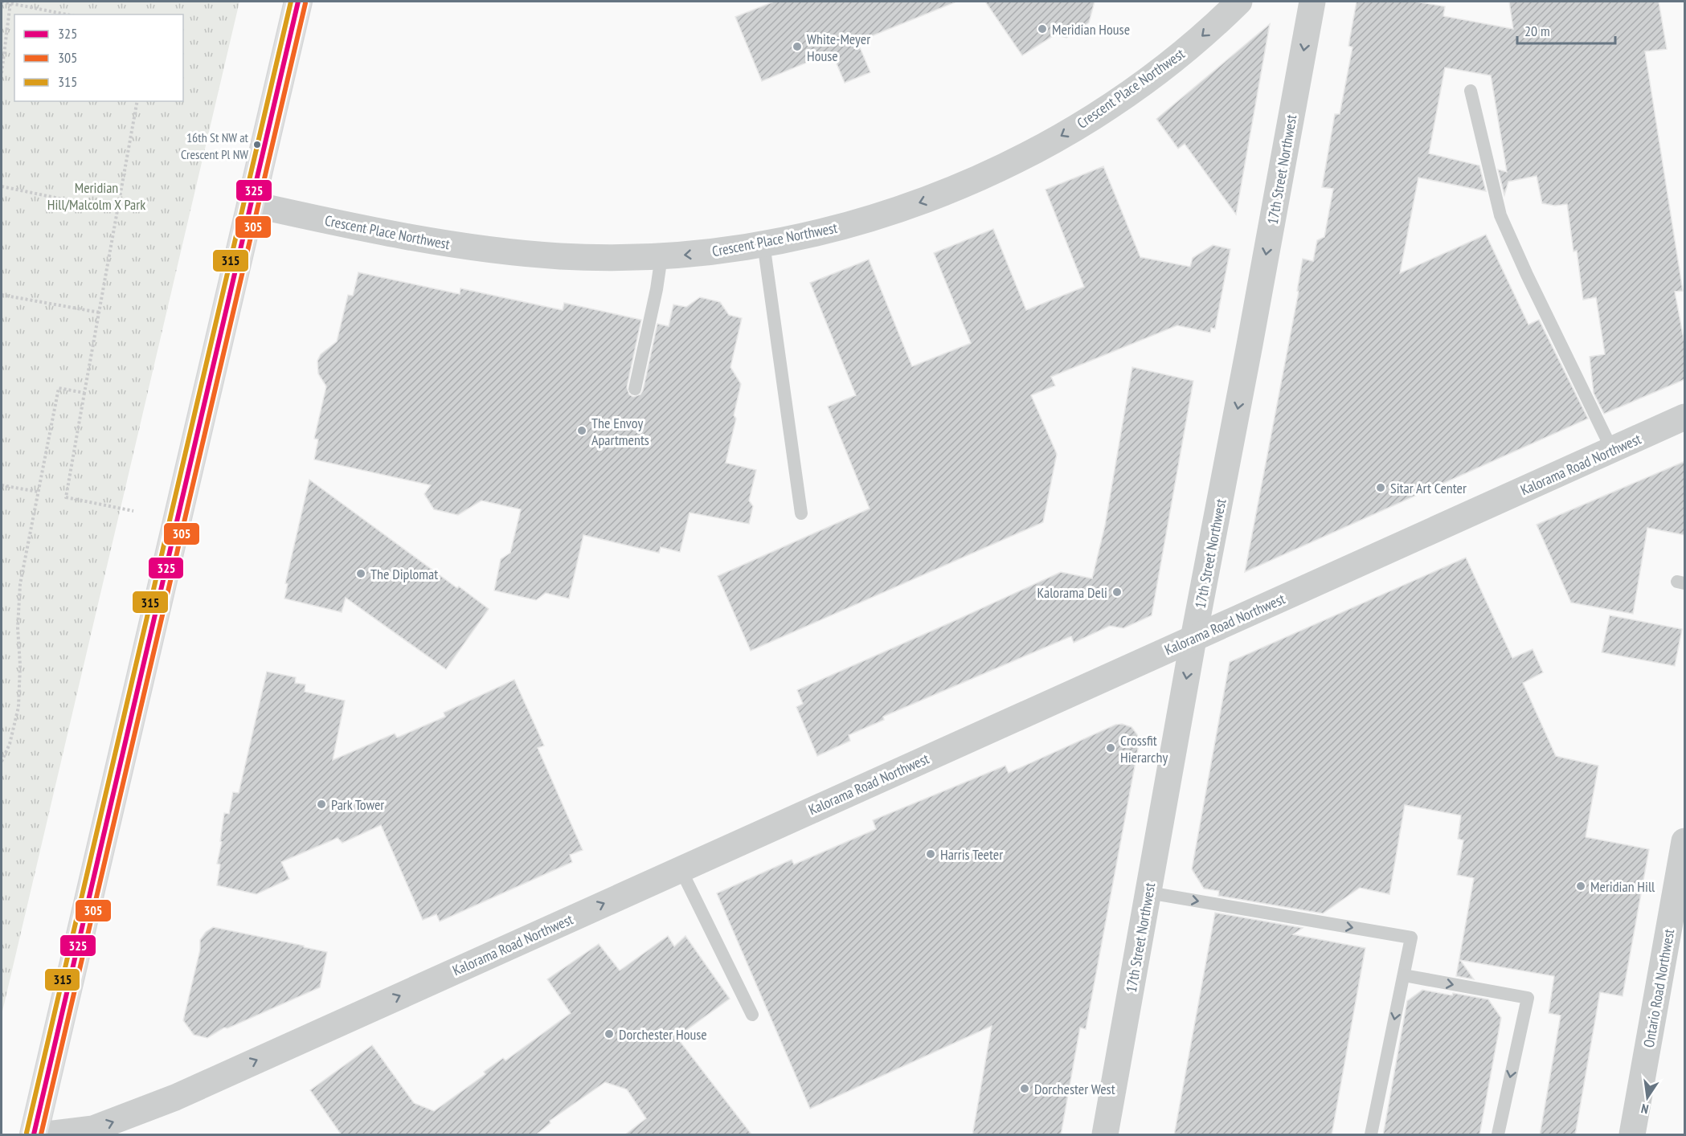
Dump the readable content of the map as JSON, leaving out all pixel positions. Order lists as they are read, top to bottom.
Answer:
{
  "streets": {
    "street": [
      "Crescent Place Northwest",
      "17th Street Northwest",
      "Kalorama Road Northwest",
      "Ontario Road Northwest"
    ]
  },
  "crossings": [
    ["17th Street Northwest", "Kalorama Road Northwest"]
  ],
  "one_way": ["Crescent Place Northwest", "17th Street Northwest", "Kalorama Road Northwest"],
  "parks": ["Meridian Hill/Malcolm X Park"],
  "places": [
    "Meridian House",
    "White-Meyer House",
    "16th St NW at Crescent Pl NW",
    "The Envoy Apartments",
    "Sitar Art Center",
    "The Diplomat",
    "Kalorama Deli",
    "Crossfit Hierarchy",
    "Park Tower",
    "Harris Teeter",
    "Meridian Hill",
    "Dorchester House",
    "Dorchester West"
  ],
  "lines": ["transit line 325", "transit line 315", "transit line 305"],
  "legend": ["325", "305", "315"],
  "scale_bar": "20 m",
  "north": "bottom"
}
